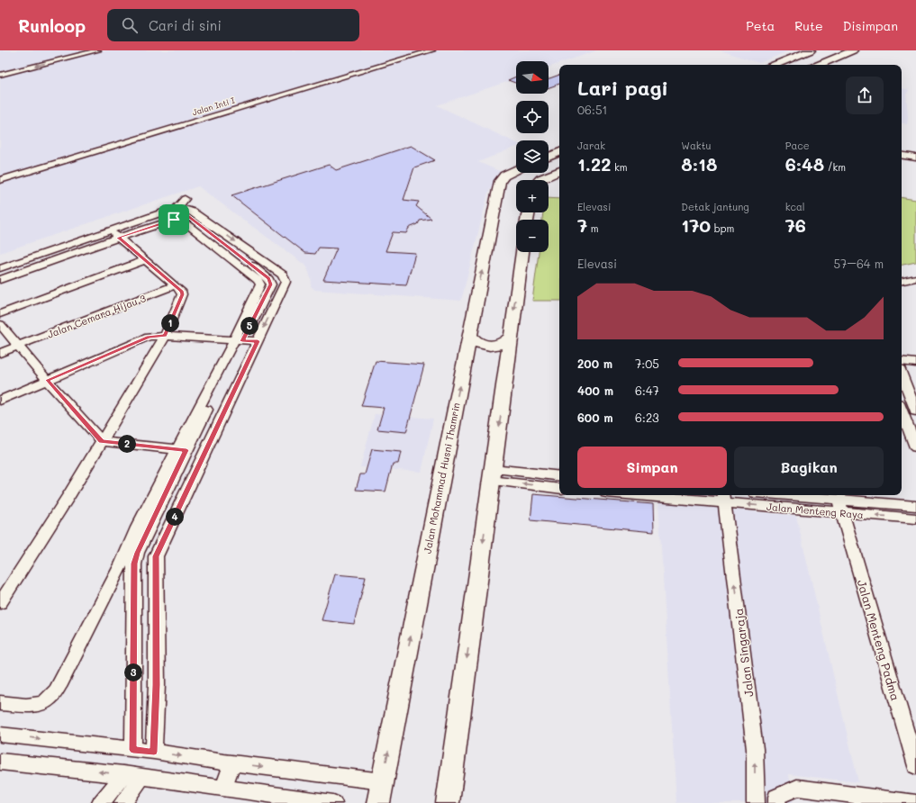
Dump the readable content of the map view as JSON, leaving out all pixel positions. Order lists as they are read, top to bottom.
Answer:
{
  "streets": {
    "street": [
      "Jalan Inti I",
      "Jalan Cemara Hijau 3",
      "Jalan Mohammad Husni Thamrin",
      "Jalan Menteng Raya",
      "Jalan Menteng Padma",
      "Jalan Singaraja"
    ]
  },
  "crossings": [
    ["Jalan Menteng Raya", "Jalan Menteng Padma"],
    ["Jalan Menteng Raya", "Jalan Singaraja"]
  ],
  "one_way": ["Jalan Singaraja"],
  "north": "right",
  "page": {
    "header": "Runloop",
    "search": "Cari di sini",
    "nav": ["Peta", "Rute", "Disimpan"],
    "map_buttons": ["+", "−"],
    "heading": ["Lari pagi", "06:51"],
    "stats": [
      ["Jarak", "1.22 km"],
      ["Waktu", "8:18"],
      ["Pace", "6:48 /km"],
      ["Elevasi", "7 m"],
      ["Detak jantung", "170 bpm"],
      ["kcal", "76"]
    ],
    "chart": ["Elevasi", "57–64 m"],
    "pins": [
      "1",
      "5",
      "2",
      "4",
      "3"
    ],
    "list": [
      {
        "name": "200 m",
        "note": "7:05"
      },
      {
        "name": "400 m",
        "note": "6:47"
      },
      {
        "name": "600 m",
        "note": "6:23"
      }
    ],
    "buttons": ["Simpan", "Bagikan"]
  }
}
